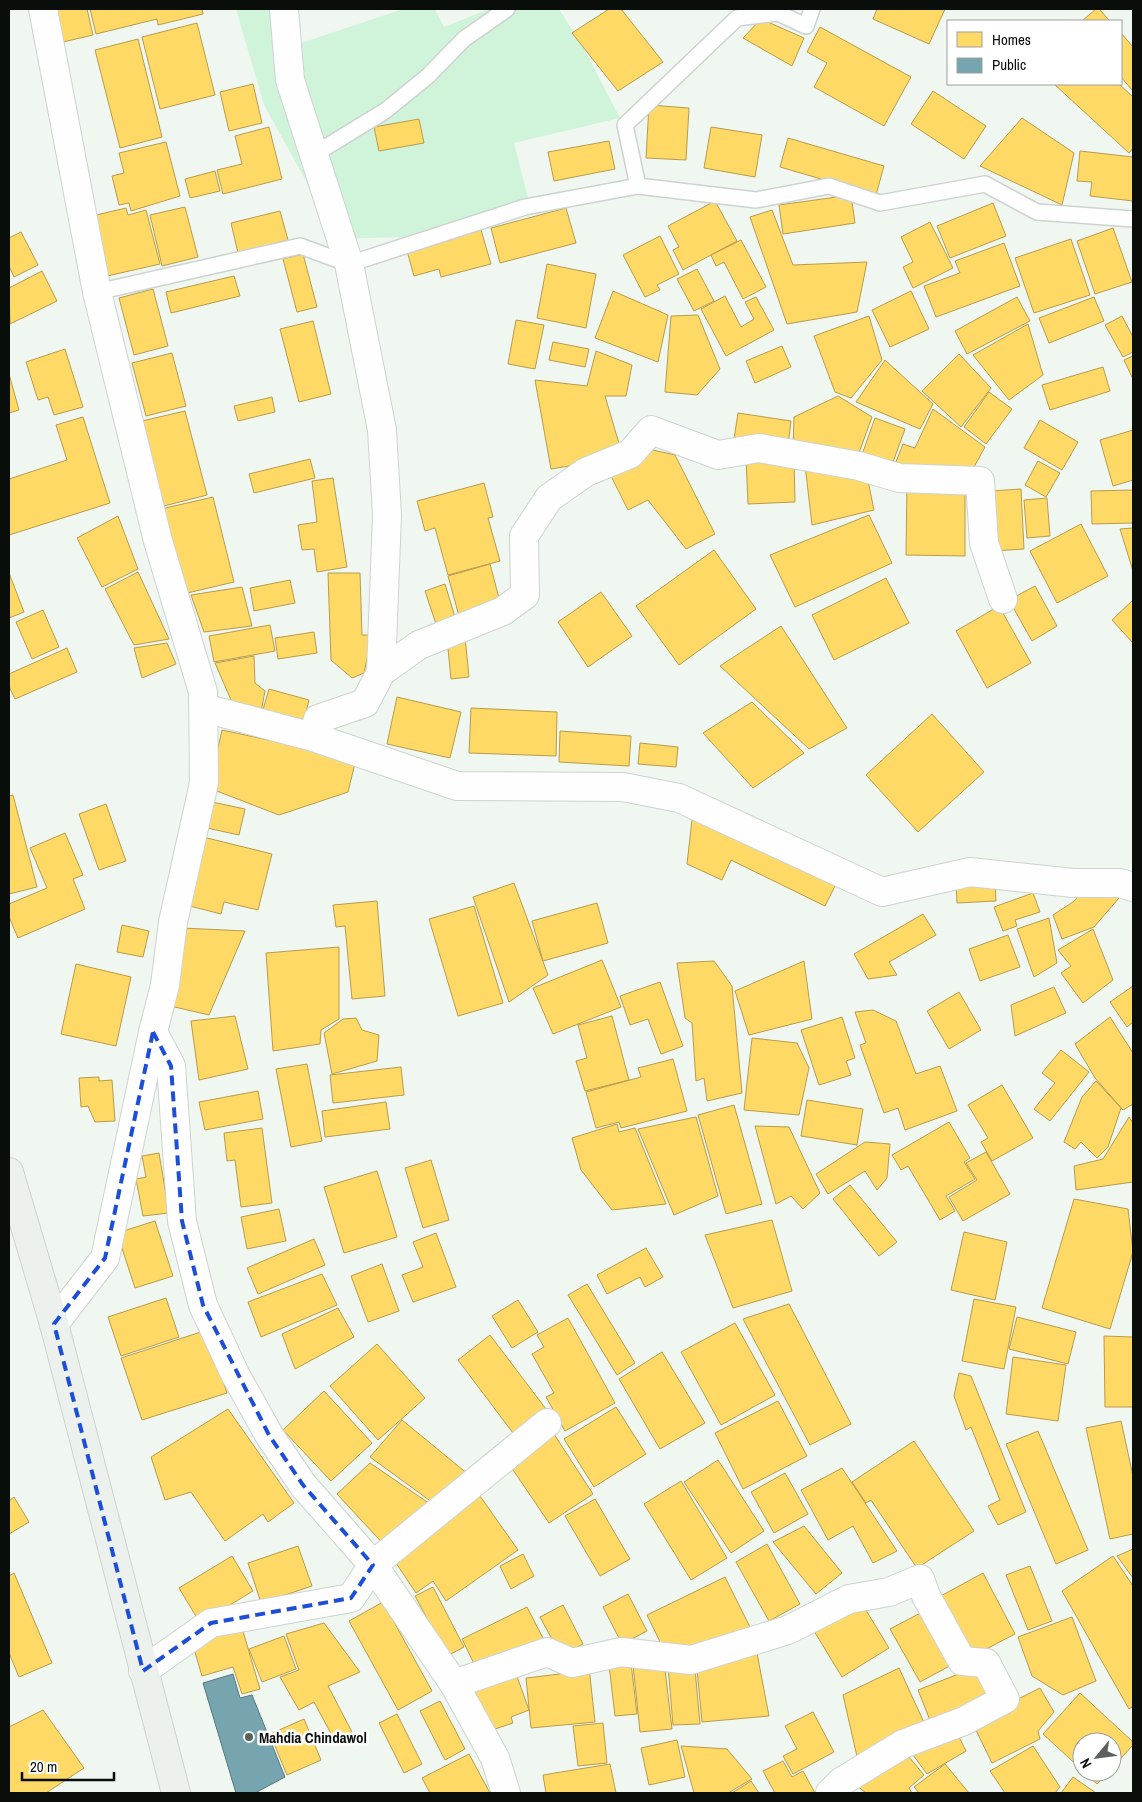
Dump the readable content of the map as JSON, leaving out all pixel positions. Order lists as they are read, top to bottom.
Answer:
{
  "places": ["Mahdia Chindawol"],
  "legend": ["Homes", "Public"],
  "scale_bar": "20 m",
  "north": "bottom left"
}
